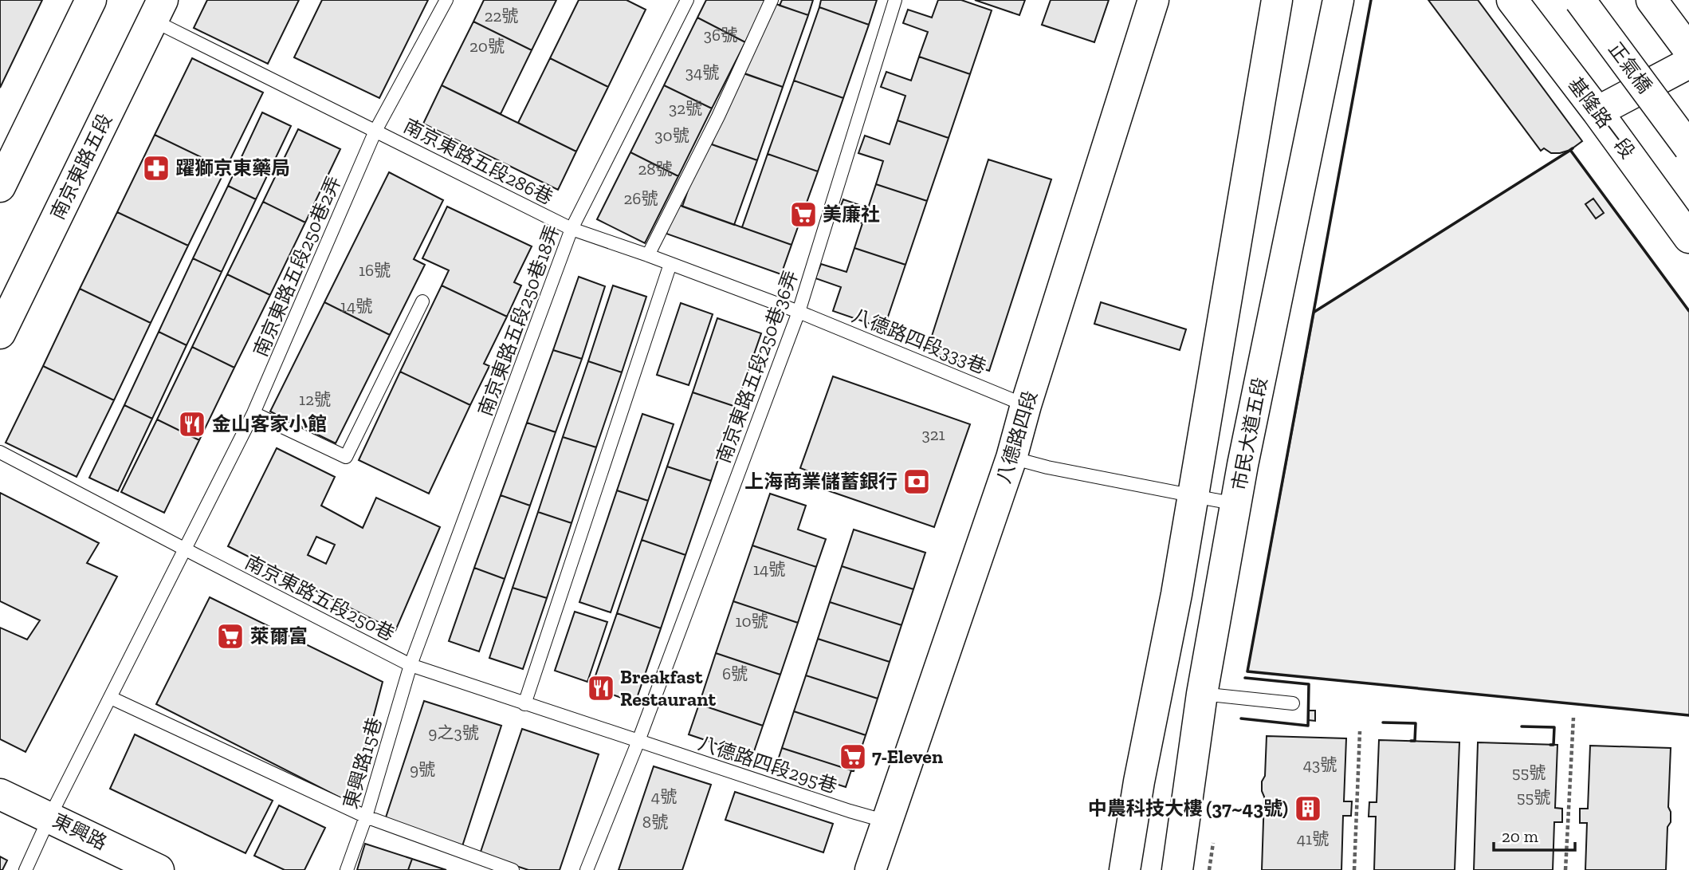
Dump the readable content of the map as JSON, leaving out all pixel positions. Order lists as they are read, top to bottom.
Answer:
{
  "streets": {
    "main road": [
      "正氣橋",
      "基隆路一段",
      "南京東路五段",
      "市民大道五段",
      "八德路四段",
      "東興路"
    ],
    "lane": [
      "南京東路五段286巷",
      "南京東路五段250巷2弄",
      "南京東路五段250巷18弄",
      "八德路四段333巷",
      "南京東路五段250巷36弄",
      "南京東路五段250巷",
      "東興路15巷",
      "八德路四段295巷"
    ]
  },
  "crossings": [
    ["南京東路五段286巷", "南京東路五段"],
    ["南京東路五段286巷", "南京東路五段250巷2弄"],
    ["南京東路五段286巷", "南京東路五段250巷18弄"],
    ["南京東路五段286巷", "八德路四段333巷"],
    ["南京東路五段286巷", "南京東路五段250巷36弄"],
    ["南京東路五段250巷2弄", "南京東路五段250巷"],
    ["南京東路五段250巷2弄", "東興路"],
    ["南京東路五段250巷18弄", "南京東路五段250巷"],
    ["南京東路五段250巷18弄", "東興路15巷"],
    ["八德路四段333巷", "南京東路五段250巷36弄"],
    ["八德路四段333巷", "八德路四段"],
    ["南京東路五段250巷36弄", "南京東路五段250巷"],
    ["南京東路五段250巷36弄", "八德路四段295巷"],
    ["八德路四段", "八德路四段295巷"],
    ["南京東路五段250巷", "東興路15巷"],
    ["南京東路五段250巷", "八德路四段295巷"]
  ],
  "places": {
    "pharmacy": ["躍獅京東藥局"],
    "supermarket": ["美廉社", "萊爾富", "7-Eleven"],
    "restaurant": ["金山客家小館", "Breakfast Restaurant"],
    "bank": ["上海商業儲蓄銀行"],
    "building": ["中農科技大樓 (37~43號)"]
  },
  "house_numbers": [
    "22號",
    "36號",
    "20號",
    "34號",
    "32號",
    "30號",
    "28號",
    "26號",
    "16號",
    "14號",
    "12號",
    "321",
    "14號",
    "10號",
    "6號",
    "9之3號",
    "43號",
    "9號",
    "55號",
    "4號",
    "55號",
    "8號",
    "41號"
  ],
  "scale_bar": "20 m"
}
